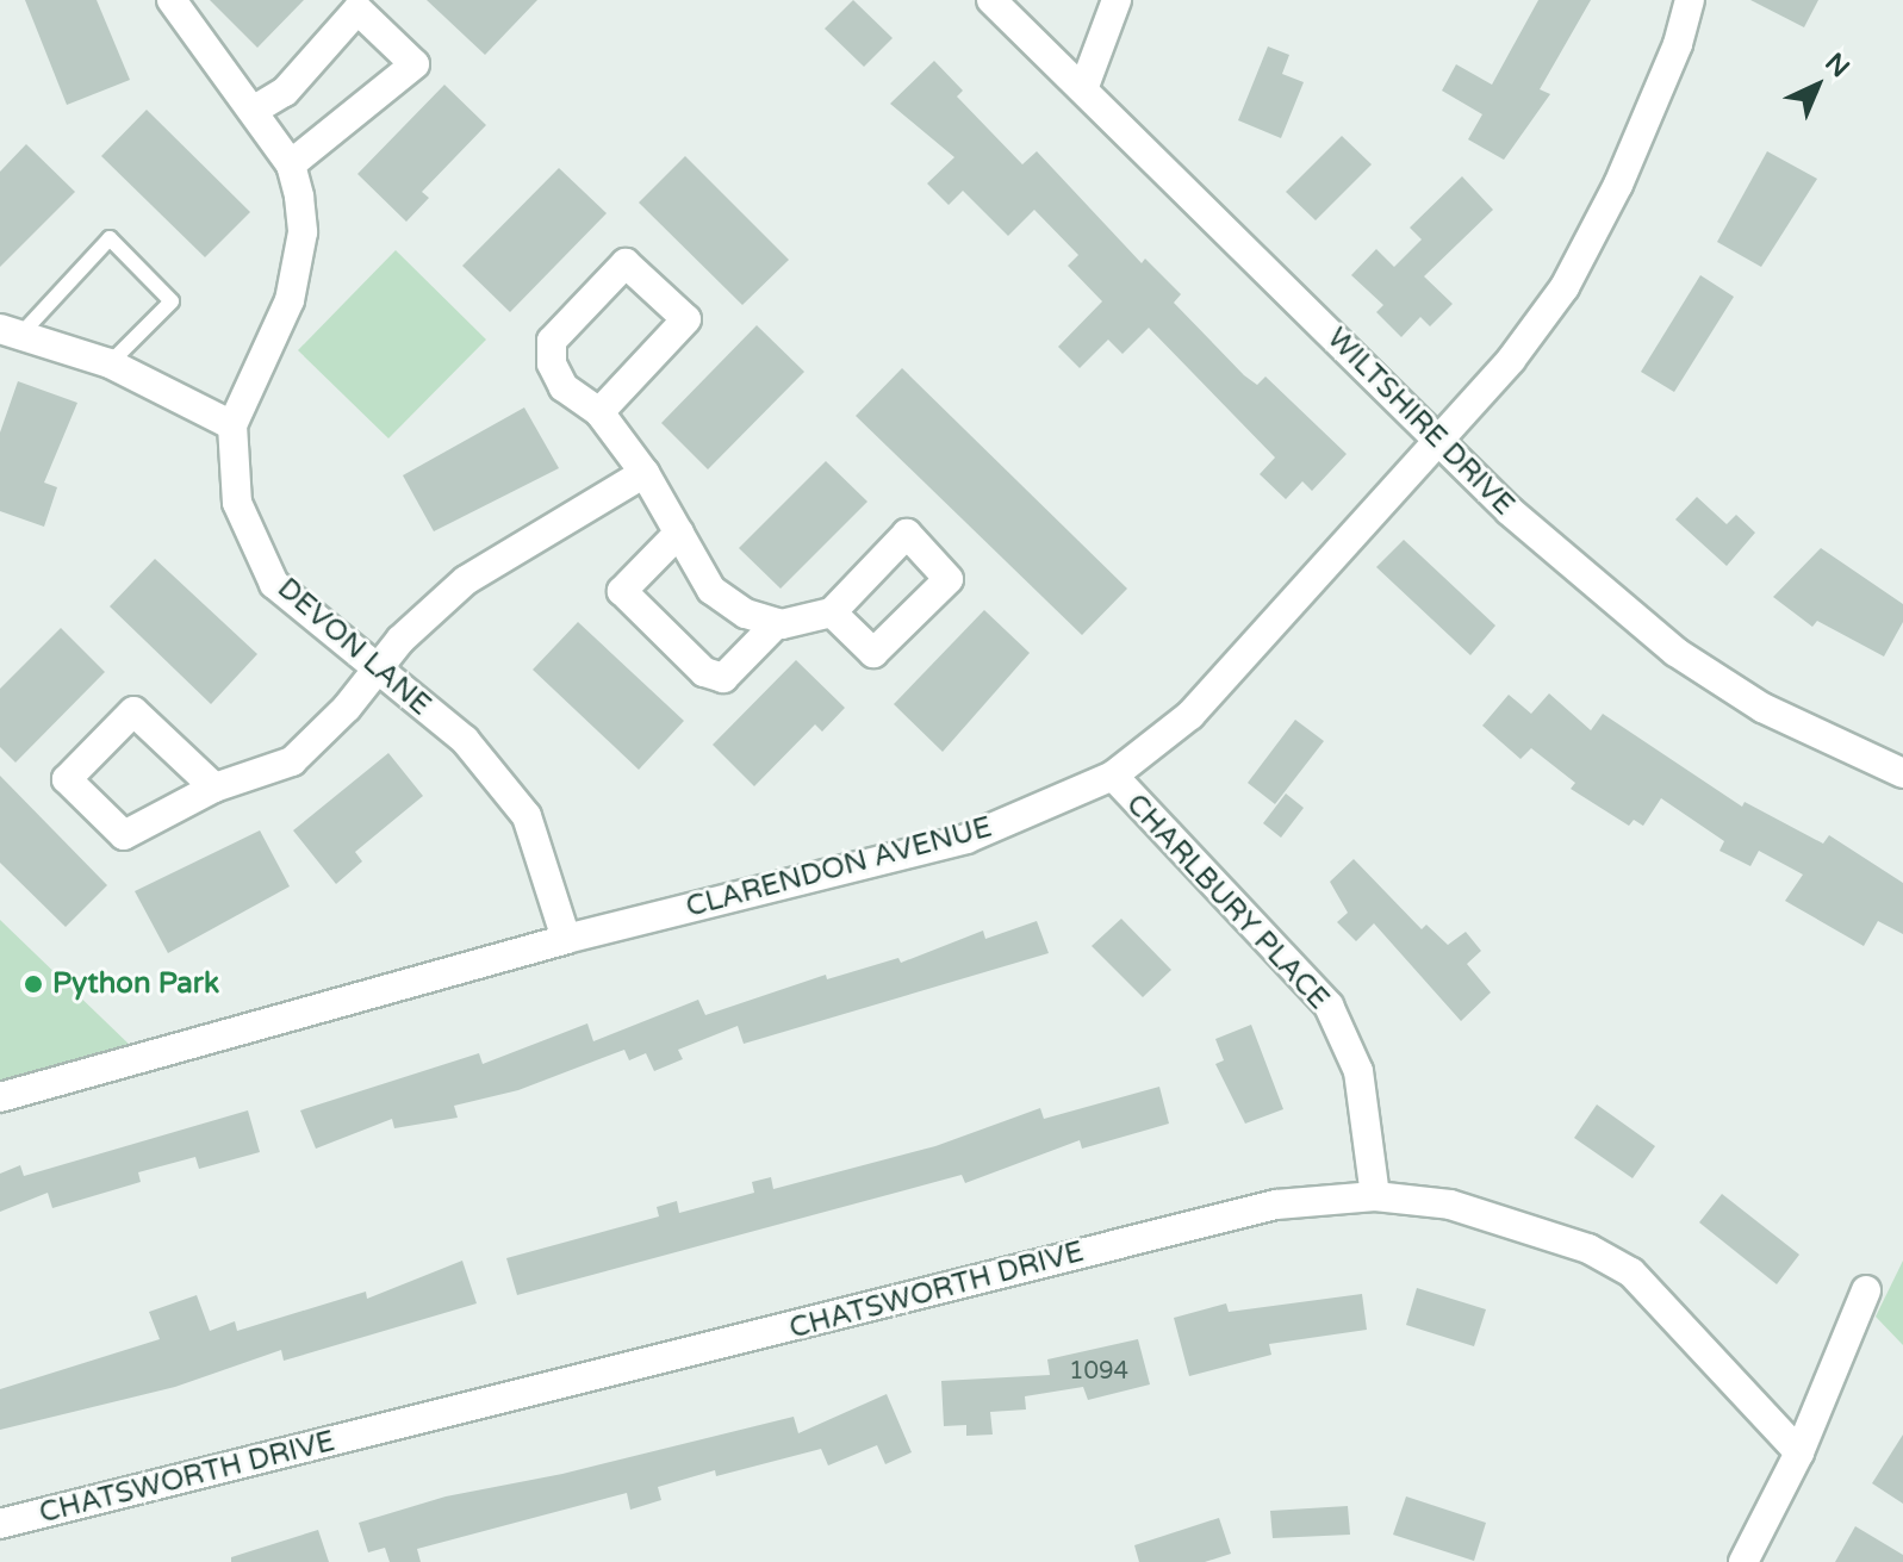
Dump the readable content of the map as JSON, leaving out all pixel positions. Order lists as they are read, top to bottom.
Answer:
{
  "streets": {
    "street": [
      "WILTSHIRE DRIVE",
      "DEVON LANE",
      "CLARENDON AVENUE",
      "CHARLBURY PLACE",
      "CHATSWORTH DRIVE"
    ]
  },
  "crossings": [
    ["WILTSHIRE DRIVE", "CLARENDON AVENUE"],
    ["DEVON LANE", "CLARENDON AVENUE"],
    ["CLARENDON AVENUE", "CHARLBURY PLACE"],
    ["CHARLBURY PLACE", "CHATSWORTH DRIVE"]
  ],
  "places": ["Python Park"],
  "house_numbers": ["1094"],
  "north": "top right"
}
